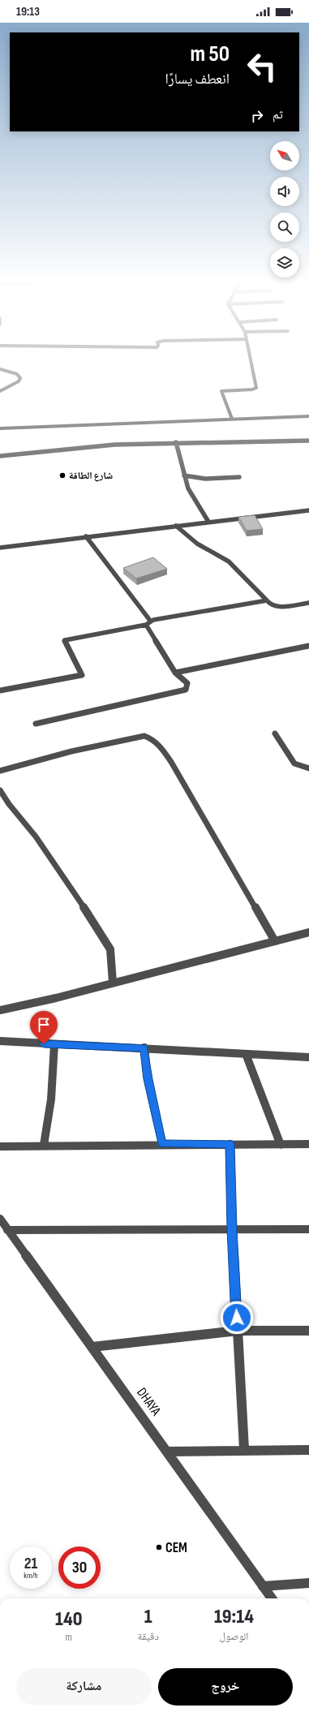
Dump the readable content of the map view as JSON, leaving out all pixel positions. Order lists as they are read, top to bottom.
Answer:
{
  "streets": {
    "street": ["DHAYA"]
  },
  "places": ["شارع الطاقة", "CEM"],
  "north": "top left",
  "page": {
    "status": "19:13",
    "turn": ["50 m", "انعطف يسارًا"],
    "then": "ثم",
    "speed": "21 km/h",
    "limit": "30",
    "eta": [
      "19:14",
      "الوصول",
      "1",
      "دقيقة",
      "140",
      "m"
    ],
    "buttons": ["خروج", "مشاركة"]
  }
}
